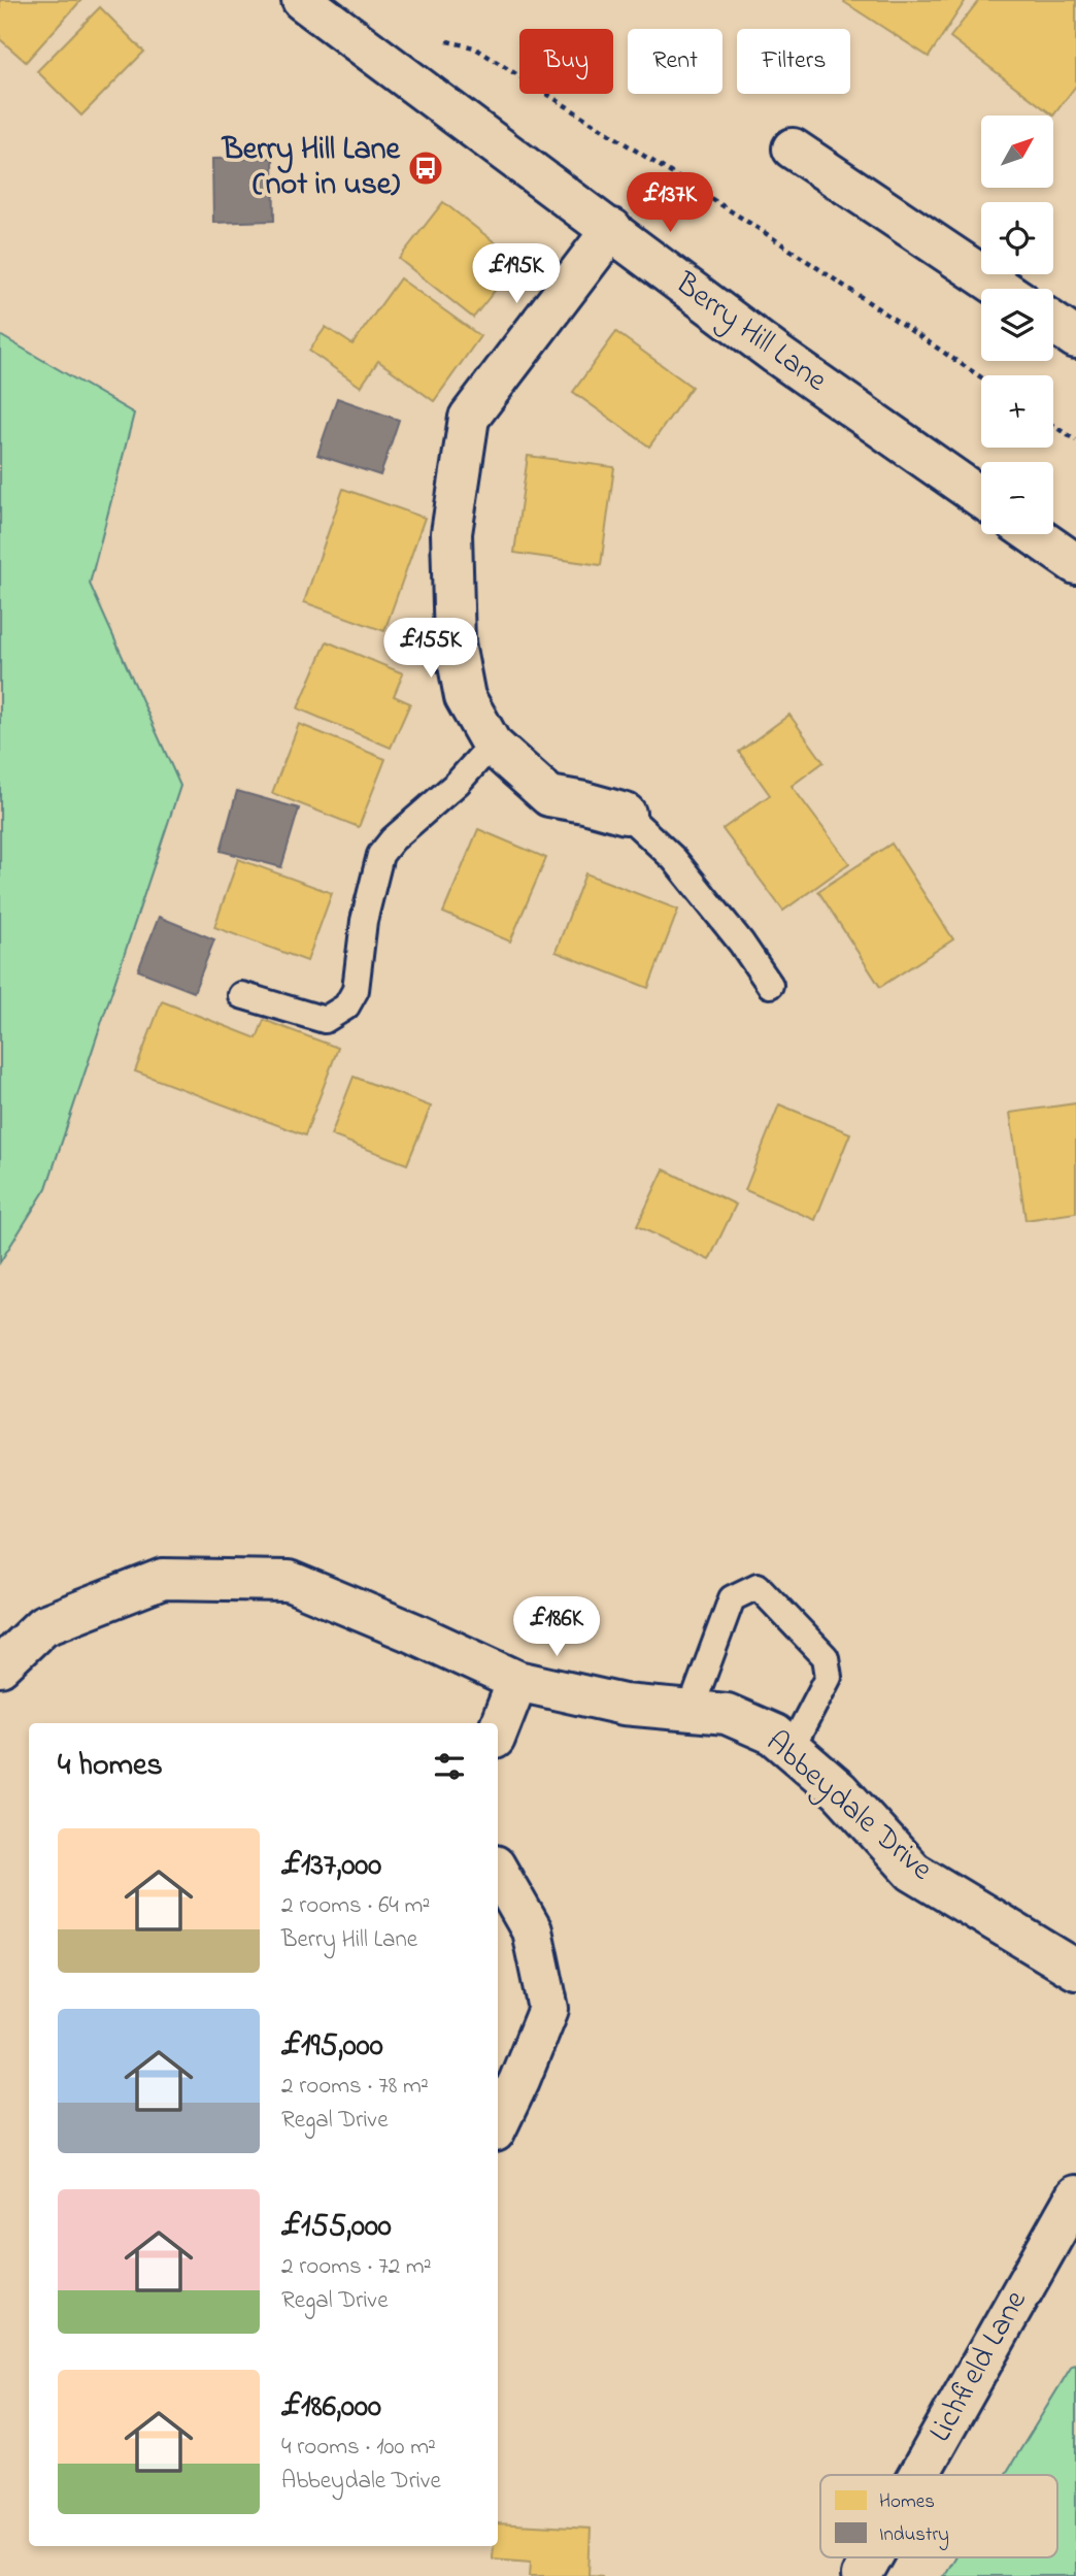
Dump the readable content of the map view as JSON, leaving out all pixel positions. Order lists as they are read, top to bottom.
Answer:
{
  "streets": {
    "street": ["Berry Hill Lane", "Abbeydale Drive", "Lichfield Lane"]
  },
  "places": {
    "bus stop": ["Berry Hill Lane (not in use)"]
  },
  "legend": ["Homes", "Industry"],
  "north": "top right",
  "page": {
    "chip": ["Buy", "Rent", "Filters"],
    "map_buttons": ["+", "−"],
    "price": [
      "£137K",
      "£195K",
      "£155K",
      "£186K"
    ],
    "heading": "4 homes",
    "list": [
      {
        "name": "£137,000",
        "note": "2 rooms · 64 m² · Berry Hill Lane"
      },
      {
        "name": "£195,000",
        "note": "2 rooms · 78 m² · Regal Drive"
      },
      {
        "name": "£155,000",
        "note": "2 rooms · 72 m² · Regal Drive"
      },
      {
        "name": "£186,000",
        "note": "4 rooms · 100 m² · Abbeydale Drive"
      }
    ]
  }
}
